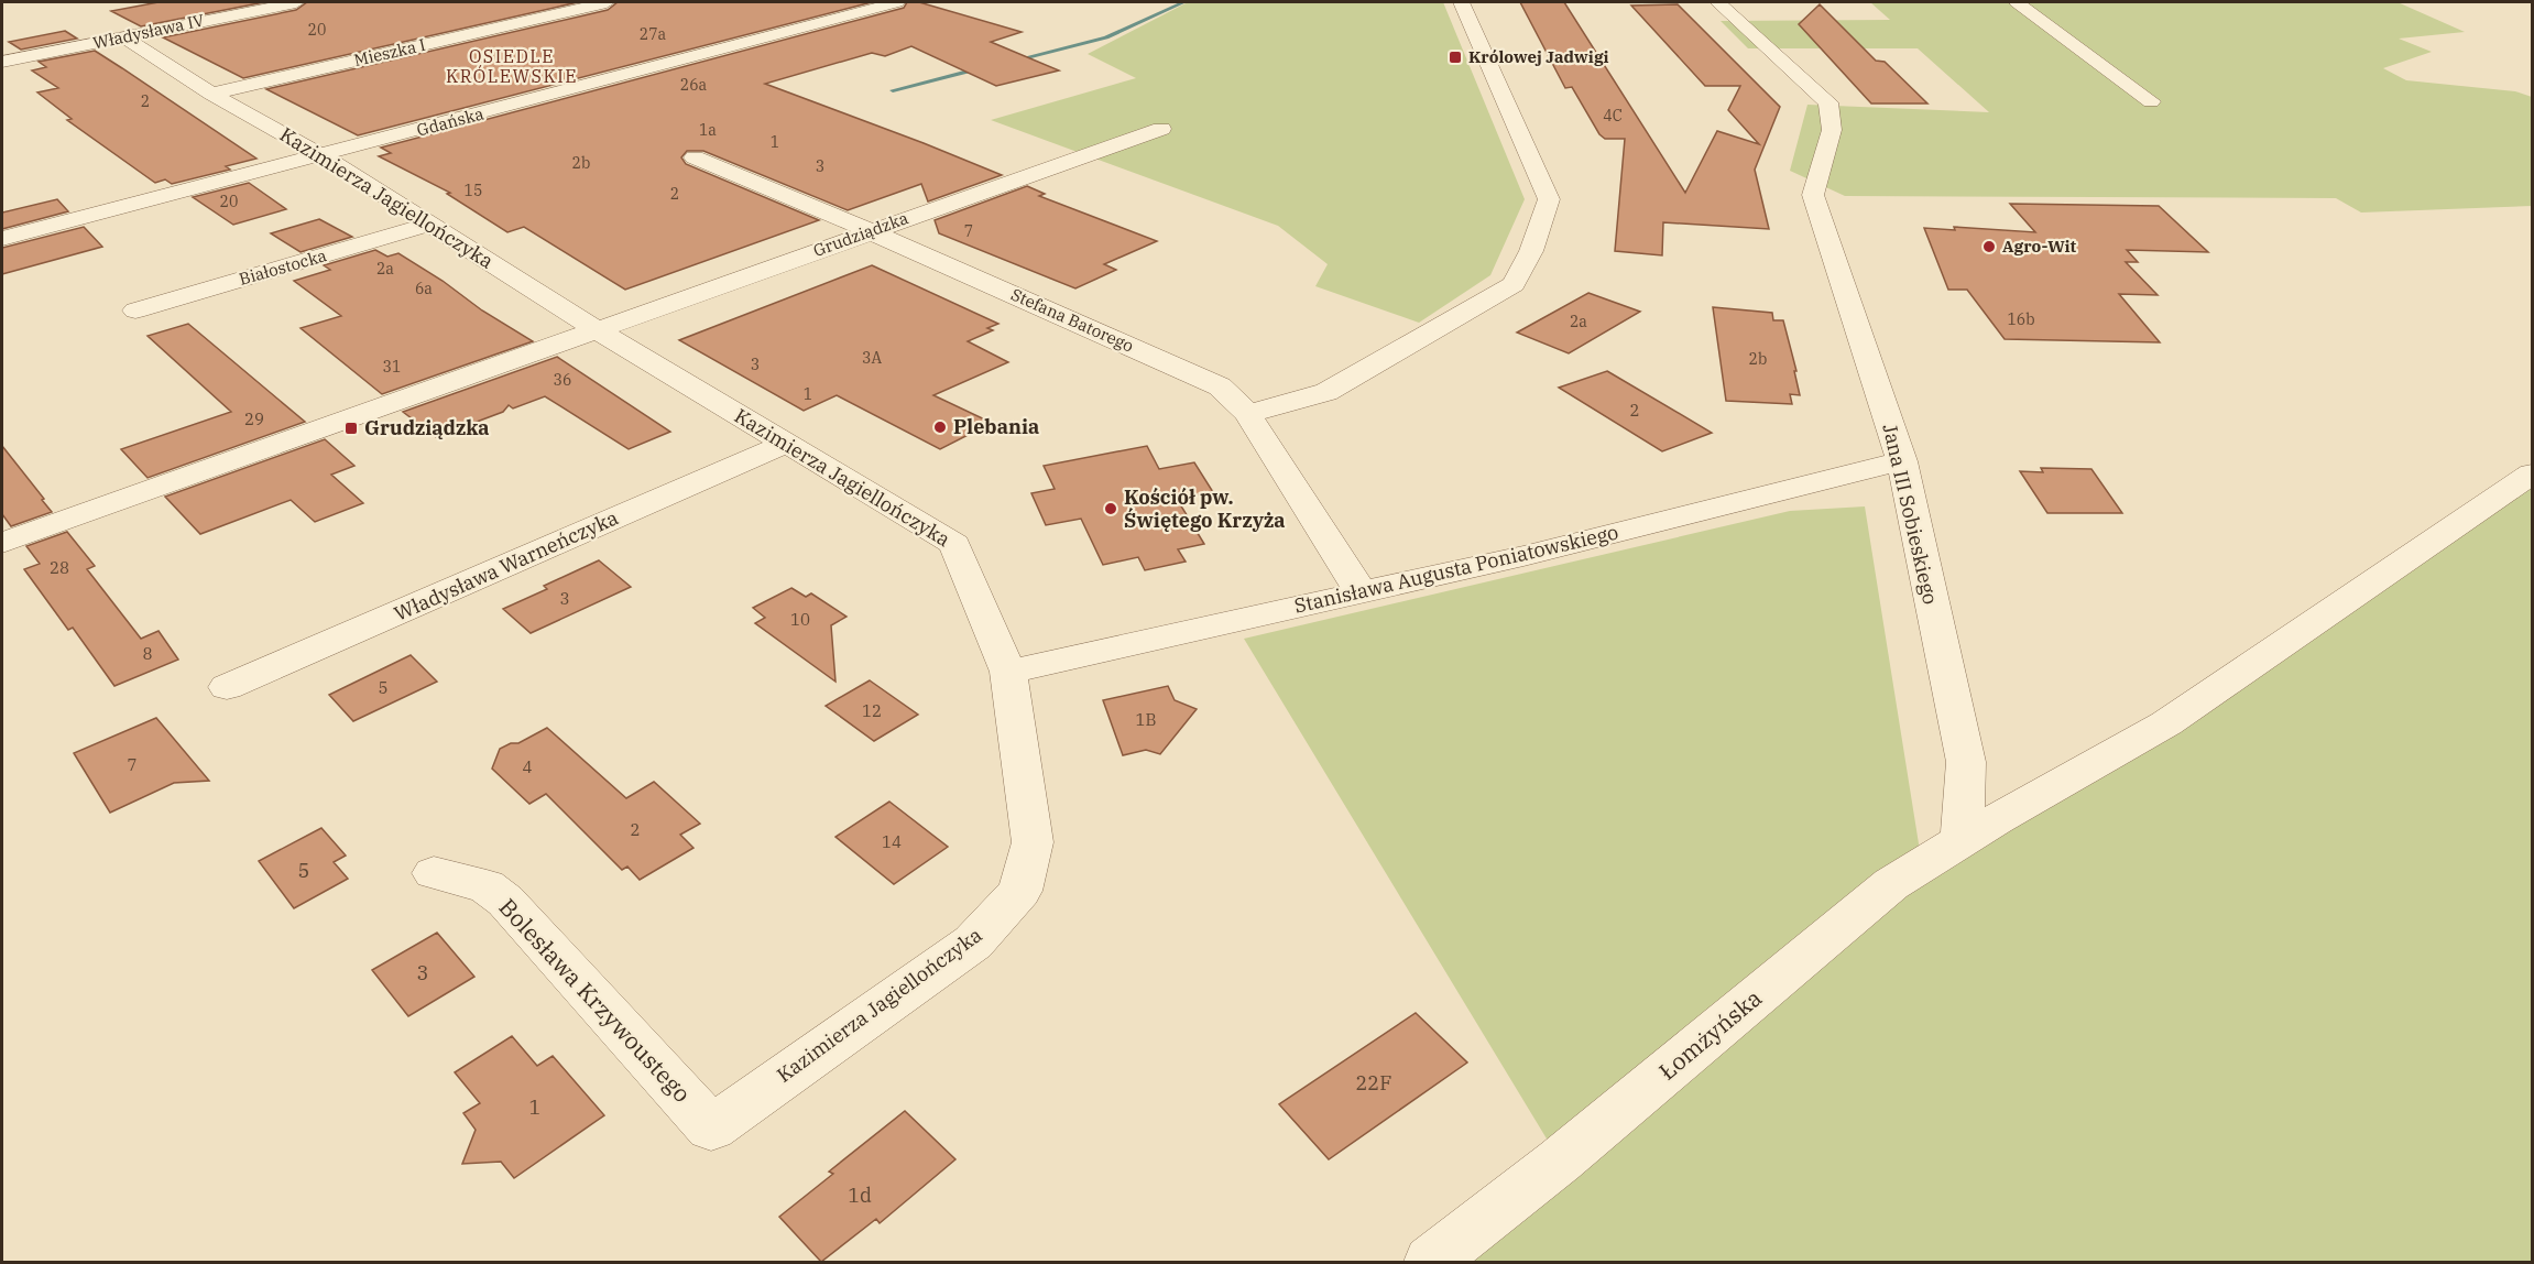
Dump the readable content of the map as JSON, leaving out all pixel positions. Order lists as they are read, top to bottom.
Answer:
{
  "streets": {
    "street": [
      "Władysława IV",
      "Mieszka I",
      "Gdańska",
      "Kazimierza Jagiellończyka",
      "Grudziądzka",
      "Białostocka",
      "Stefana Batorego",
      "Jana III Sobieskiego",
      "Władysława Warneńczyka",
      "Stanisława Augusta Poniatowskiego",
      "Bolesława Krzywoustego",
      "Łomżyńska"
    ]
  },
  "crossings": [
    ["Władysława IV", "Kazimierza Jagiellończyka"],
    ["Mieszka I", "Kazimierza Jagiellończyka"],
    ["Gdańska", "Kazimierza Jagiellończyka"],
    ["Kazimierza Jagiellończyka", "Grudziądzka"],
    ["Kazimierza Jagiellończyka", "Białostocka"],
    ["Kazimierza Jagiellończyka", "Władysława Warneńczyka"],
    ["Kazimierza Jagiellończyka", "Stanisława Augusta Poniatowskiego"],
    ["Kazimierza Jagiellończyka", "Bolesława Krzywoustego"],
    ["Grudziądzka", "Stefana Batorego"],
    ["Stefana Batorego", "Stanisława Augusta Poniatowskiego"],
    ["Jana III Sobieskiego", "Stanisława Augusta Poniatowskiego"],
    ["Jana III Sobieskiego", "Łomżyńska"]
  ],
  "districts": ["OSIEDLE KRÓLEWSKIE"],
  "places": {
    "transit": ["Królowej Jadwigi", "Grudziądzka"],
    "other": ["Agro-Wit", "Plebania", "Kościół pw. Świętego Krzyża"]
  },
  "house_numbers": [
    "20",
    "27a",
    "26a",
    "2",
    "4C",
    "1a",
    "1",
    "2b",
    "3",
    "15",
    "2",
    "20",
    "7",
    "2a",
    "6a",
    "16b",
    "2a",
    "3A",
    "2b",
    "3",
    "31",
    "36",
    "1",
    "2",
    "29",
    "28",
    "3",
    "10",
    "8",
    "5",
    "12",
    "1B",
    "7",
    "4",
    "2",
    "14",
    "5",
    "3",
    "22F",
    "1",
    "1d"
  ]
}
